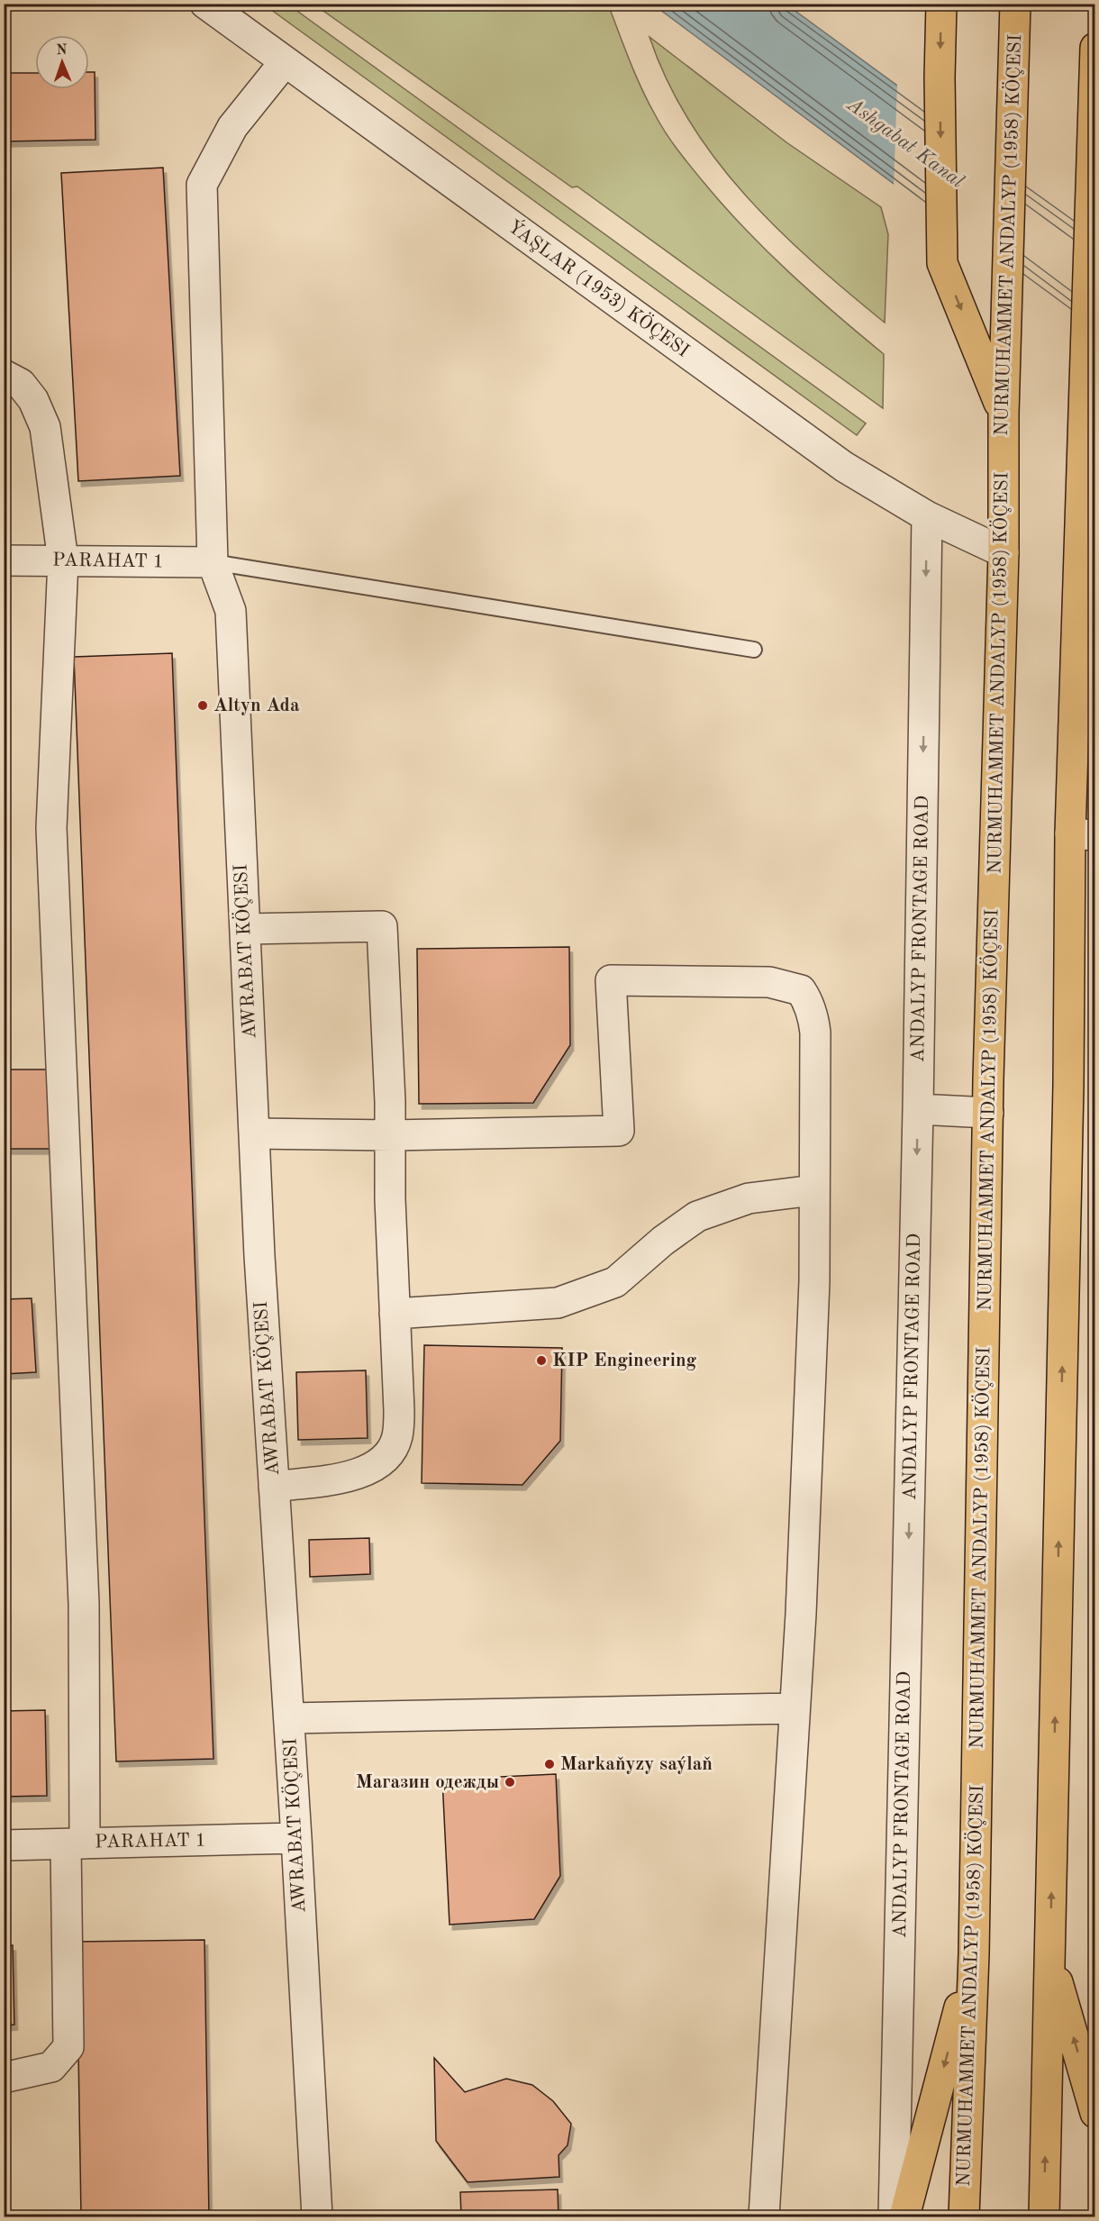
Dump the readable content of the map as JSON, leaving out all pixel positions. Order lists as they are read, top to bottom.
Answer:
{
  "streets": {
    "main road": ["NURMUHAMMET ANDALYP (1958) KÖÇESI"],
    "street": [
      "ÝAŞLAR (1953) KÖÇESI",
      "PARAHAT 1",
      "ANDALYP FRONTAGE ROAD",
      "AWRABAT KÖÇESI"
    ]
  },
  "crossings": [
    ["NURMUHAMMET ANDALYP (1958) KÖÇESI", "ÝAŞLAR (1953) KÖÇESI"],
    ["ÝAŞLAR (1953) KÖÇESI", "ANDALYP FRONTAGE ROAD"],
    ["ÝAŞLAR (1953) KÖÇESI", "AWRABAT KÖÇESI"],
    ["PARAHAT 1", "AWRABAT KÖÇESI"]
  ],
  "water": ["Ashgabat Kanal"],
  "places": [
    "Altyn Ada",
    "KIP Engineering",
    "Markaňyzy saýlaň",
    "Магазин одежды"
  ],
  "north": "top"
}
